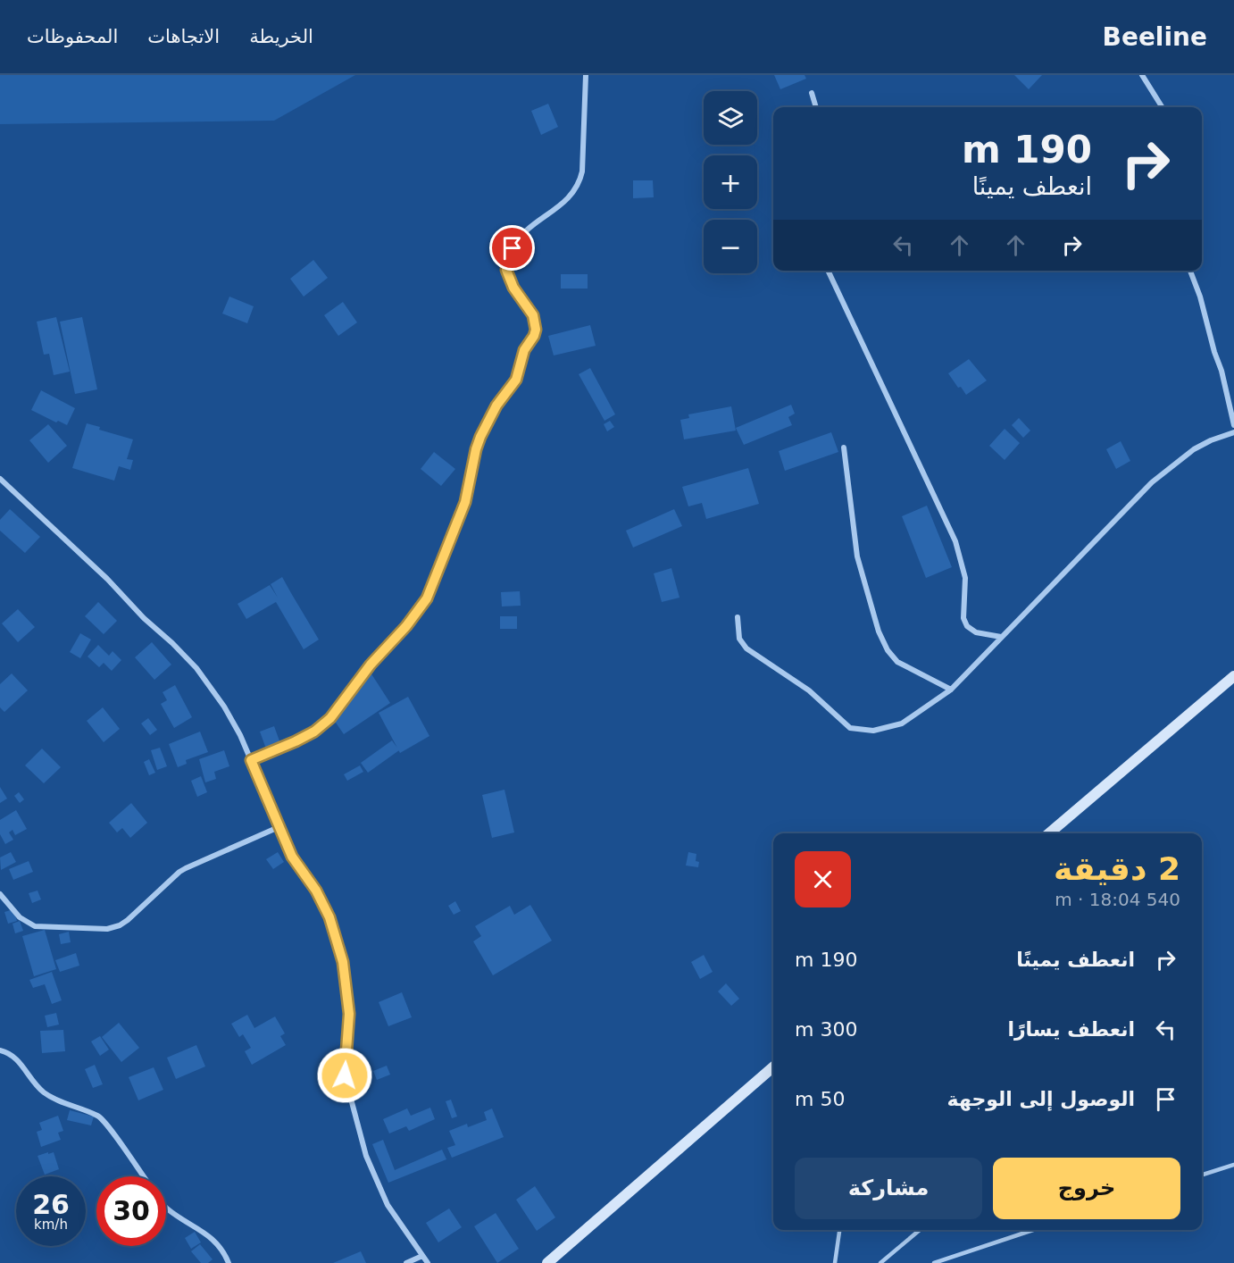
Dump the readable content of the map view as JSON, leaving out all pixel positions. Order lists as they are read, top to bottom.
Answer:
{
  "page": {
    "header": "Beeline",
    "nav": ["الخريطة", "الاتجاهات", "المحفوظات"],
    "map_buttons": ["+", "−"],
    "turn": ["190 m", "انعطف يمينًا"],
    "heading": ["2 دقيقة", "540 m · 18:04"],
    "list": [
      {
        "name": "انعطف يمينًا",
        "value": "190 m"
      },
      {
        "name": "انعطف يسارًا",
        "value": "300 m"
      },
      {
        "name": "الوصول إلى الوجهة",
        "value": "50 m"
      }
    ],
    "buttons": ["خروج", "مشاركة"],
    "speed": "26 km/h",
    "limit": "30"
  }
}
